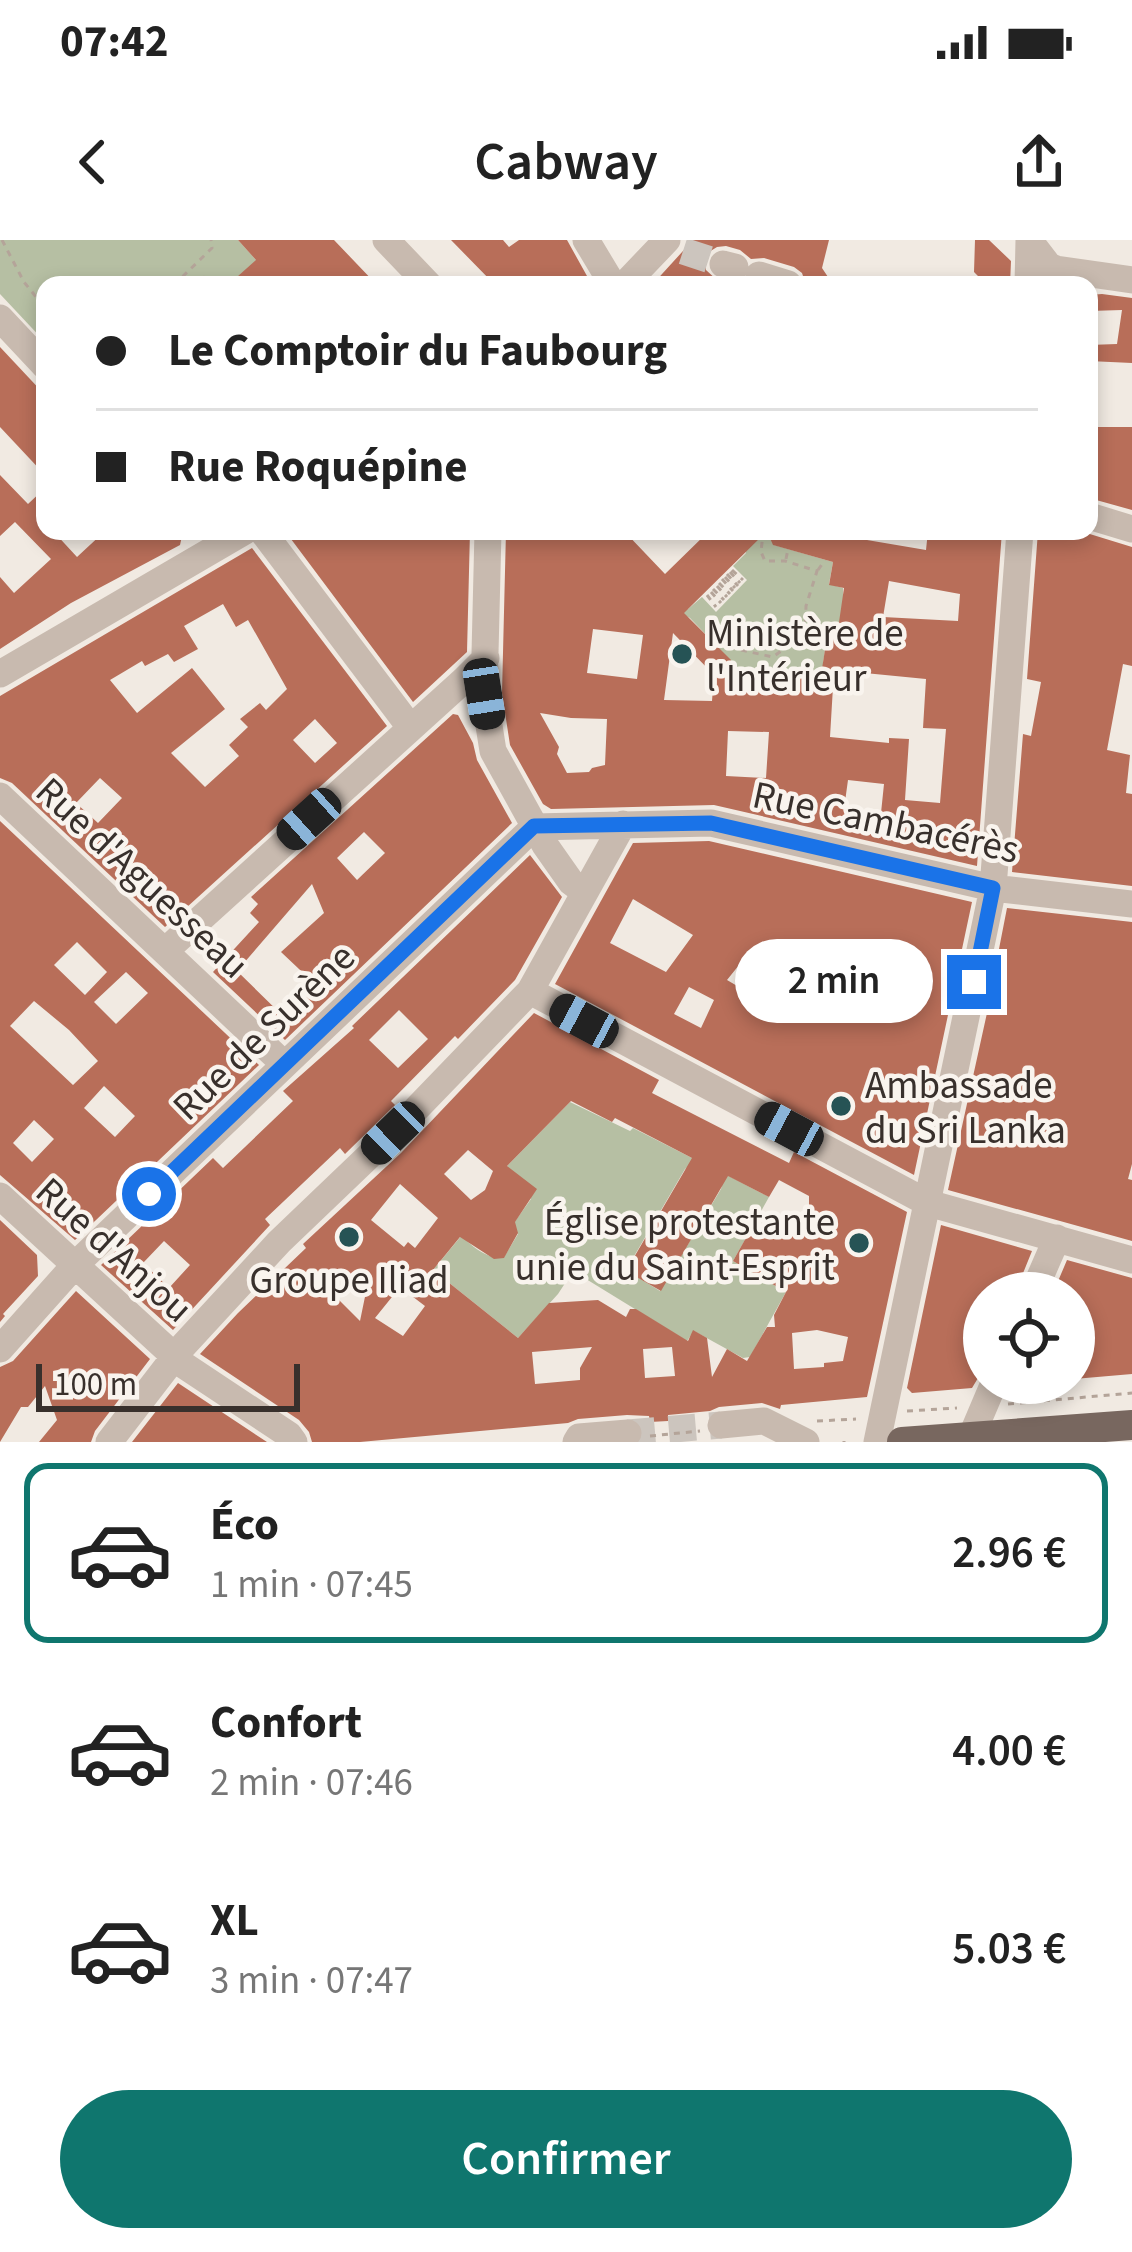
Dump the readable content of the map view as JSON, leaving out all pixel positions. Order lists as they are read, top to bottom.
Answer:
{
  "streets": {
    "street": [
      "Rue Cambacérès",
      "Rue d'Aguesseau",
      "Rue de Surène",
      "Rue d'Anjou"
    ]
  },
  "crossings": [
    ["Rue Cambacérès", "Rue de Surène"],
    ["Rue d'Aguesseau", "Rue de Surène"],
    ["Rue de Surène", "Rue d'Anjou"]
  ],
  "places": [
    "Ministère de l'Intérieur",
    "Ambassade du Sri Lanka",
    "Groupe Iliad",
    "Église protestante unie du Saint-Esprit"
  ],
  "scale_bar": "100 m",
  "page": {
    "status": "07:42",
    "header": "Cabway",
    "banner": ["Le Comptoir du Faubourg", "Rue Roquépine"],
    "bubble": "2 min",
    "scale": "100 m",
    "list": [
      {
        "name": "Éco",
        "note": "1 min · 07:45",
        "value": "2.96 €"
      },
      {
        "name": "Confort",
        "note": "2 min · 07:46",
        "value": "4.00 €"
      },
      {
        "name": "XL",
        "note": "3 min · 07:47",
        "value": "5.03 €"
      }
    ],
    "buttons": "Confirmer"
  }
}
